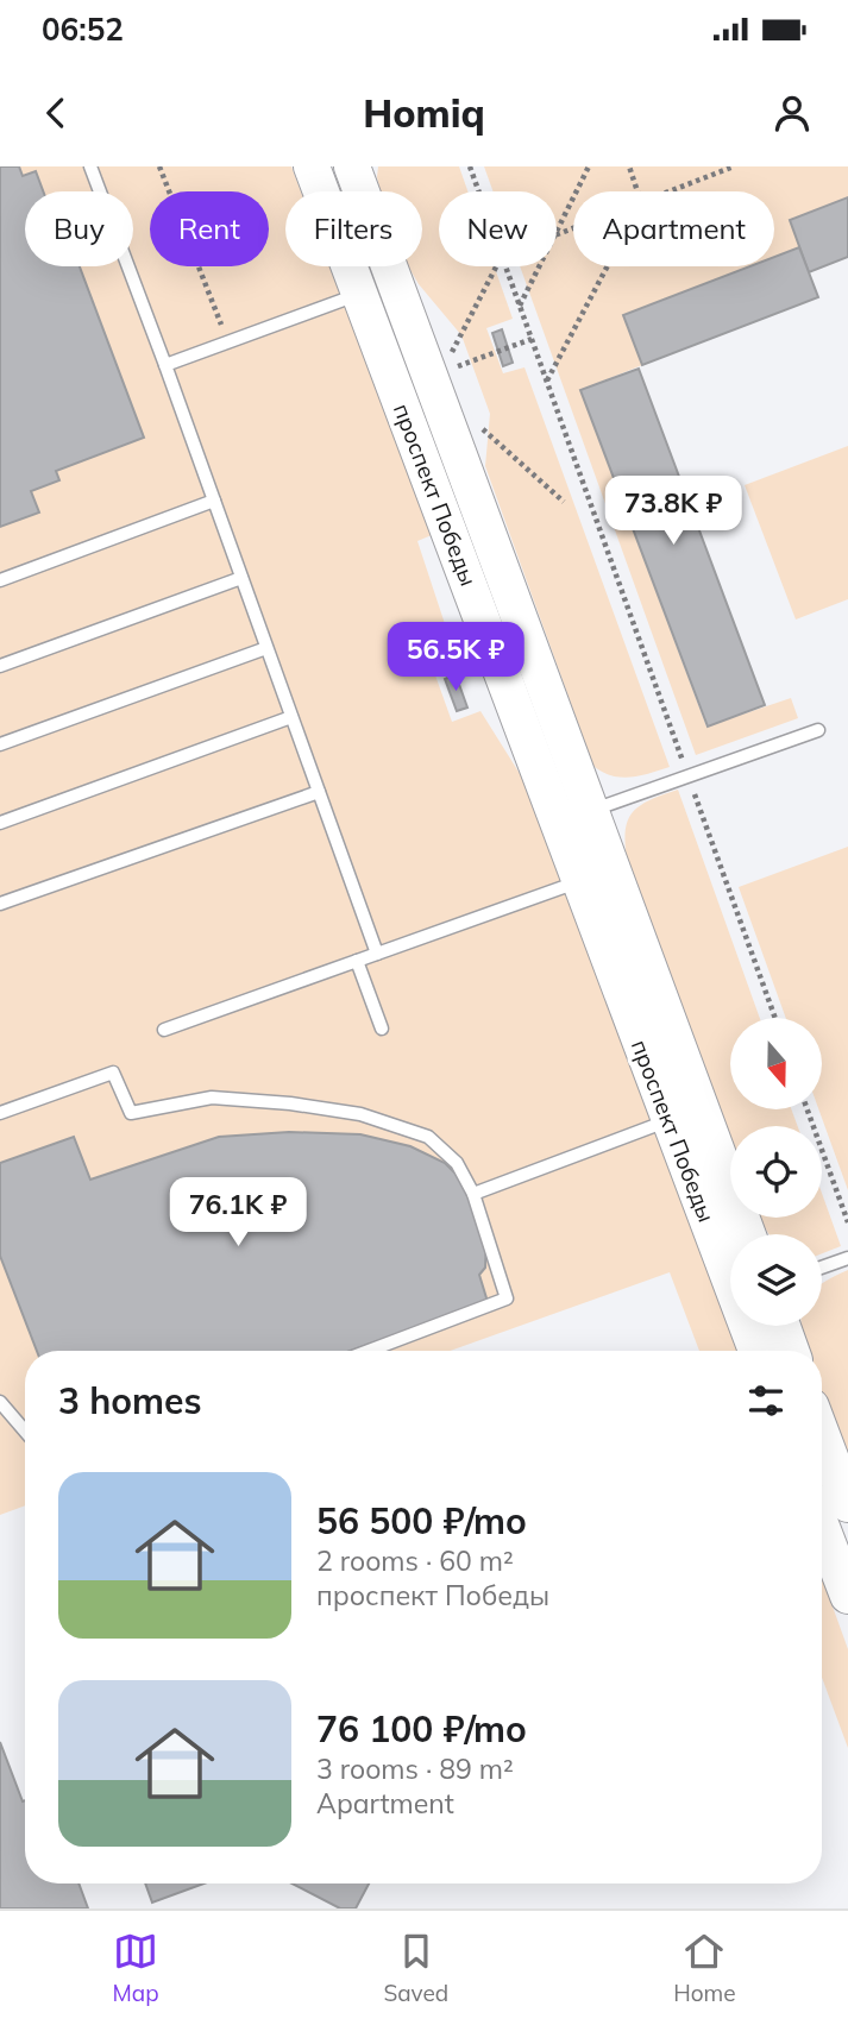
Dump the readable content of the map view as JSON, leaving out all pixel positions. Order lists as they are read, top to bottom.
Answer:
{
  "streets": {
    "main road": ["проспект Победы"]
  },
  "north": "bottom",
  "page": {
    "status": "06:52",
    "header": "Homiq",
    "chip": [
      "Buy",
      "Rent",
      "Filters",
      "New",
      "Apartment"
    ],
    "price": ["73.8K ₽", "56.5K ₽", "76.1K ₽"],
    "heading": "3 homes",
    "list": [
      {
        "name": "56 500 ₽/mo",
        "note": "2 rooms · 60 m² · проспект Победы"
      },
      {
        "name": "76 100 ₽/mo",
        "note": "3 rooms · 89 m² · Apartment"
      }
    ],
    "tabs": ["Map", "Saved", "Home"]
  }
}
